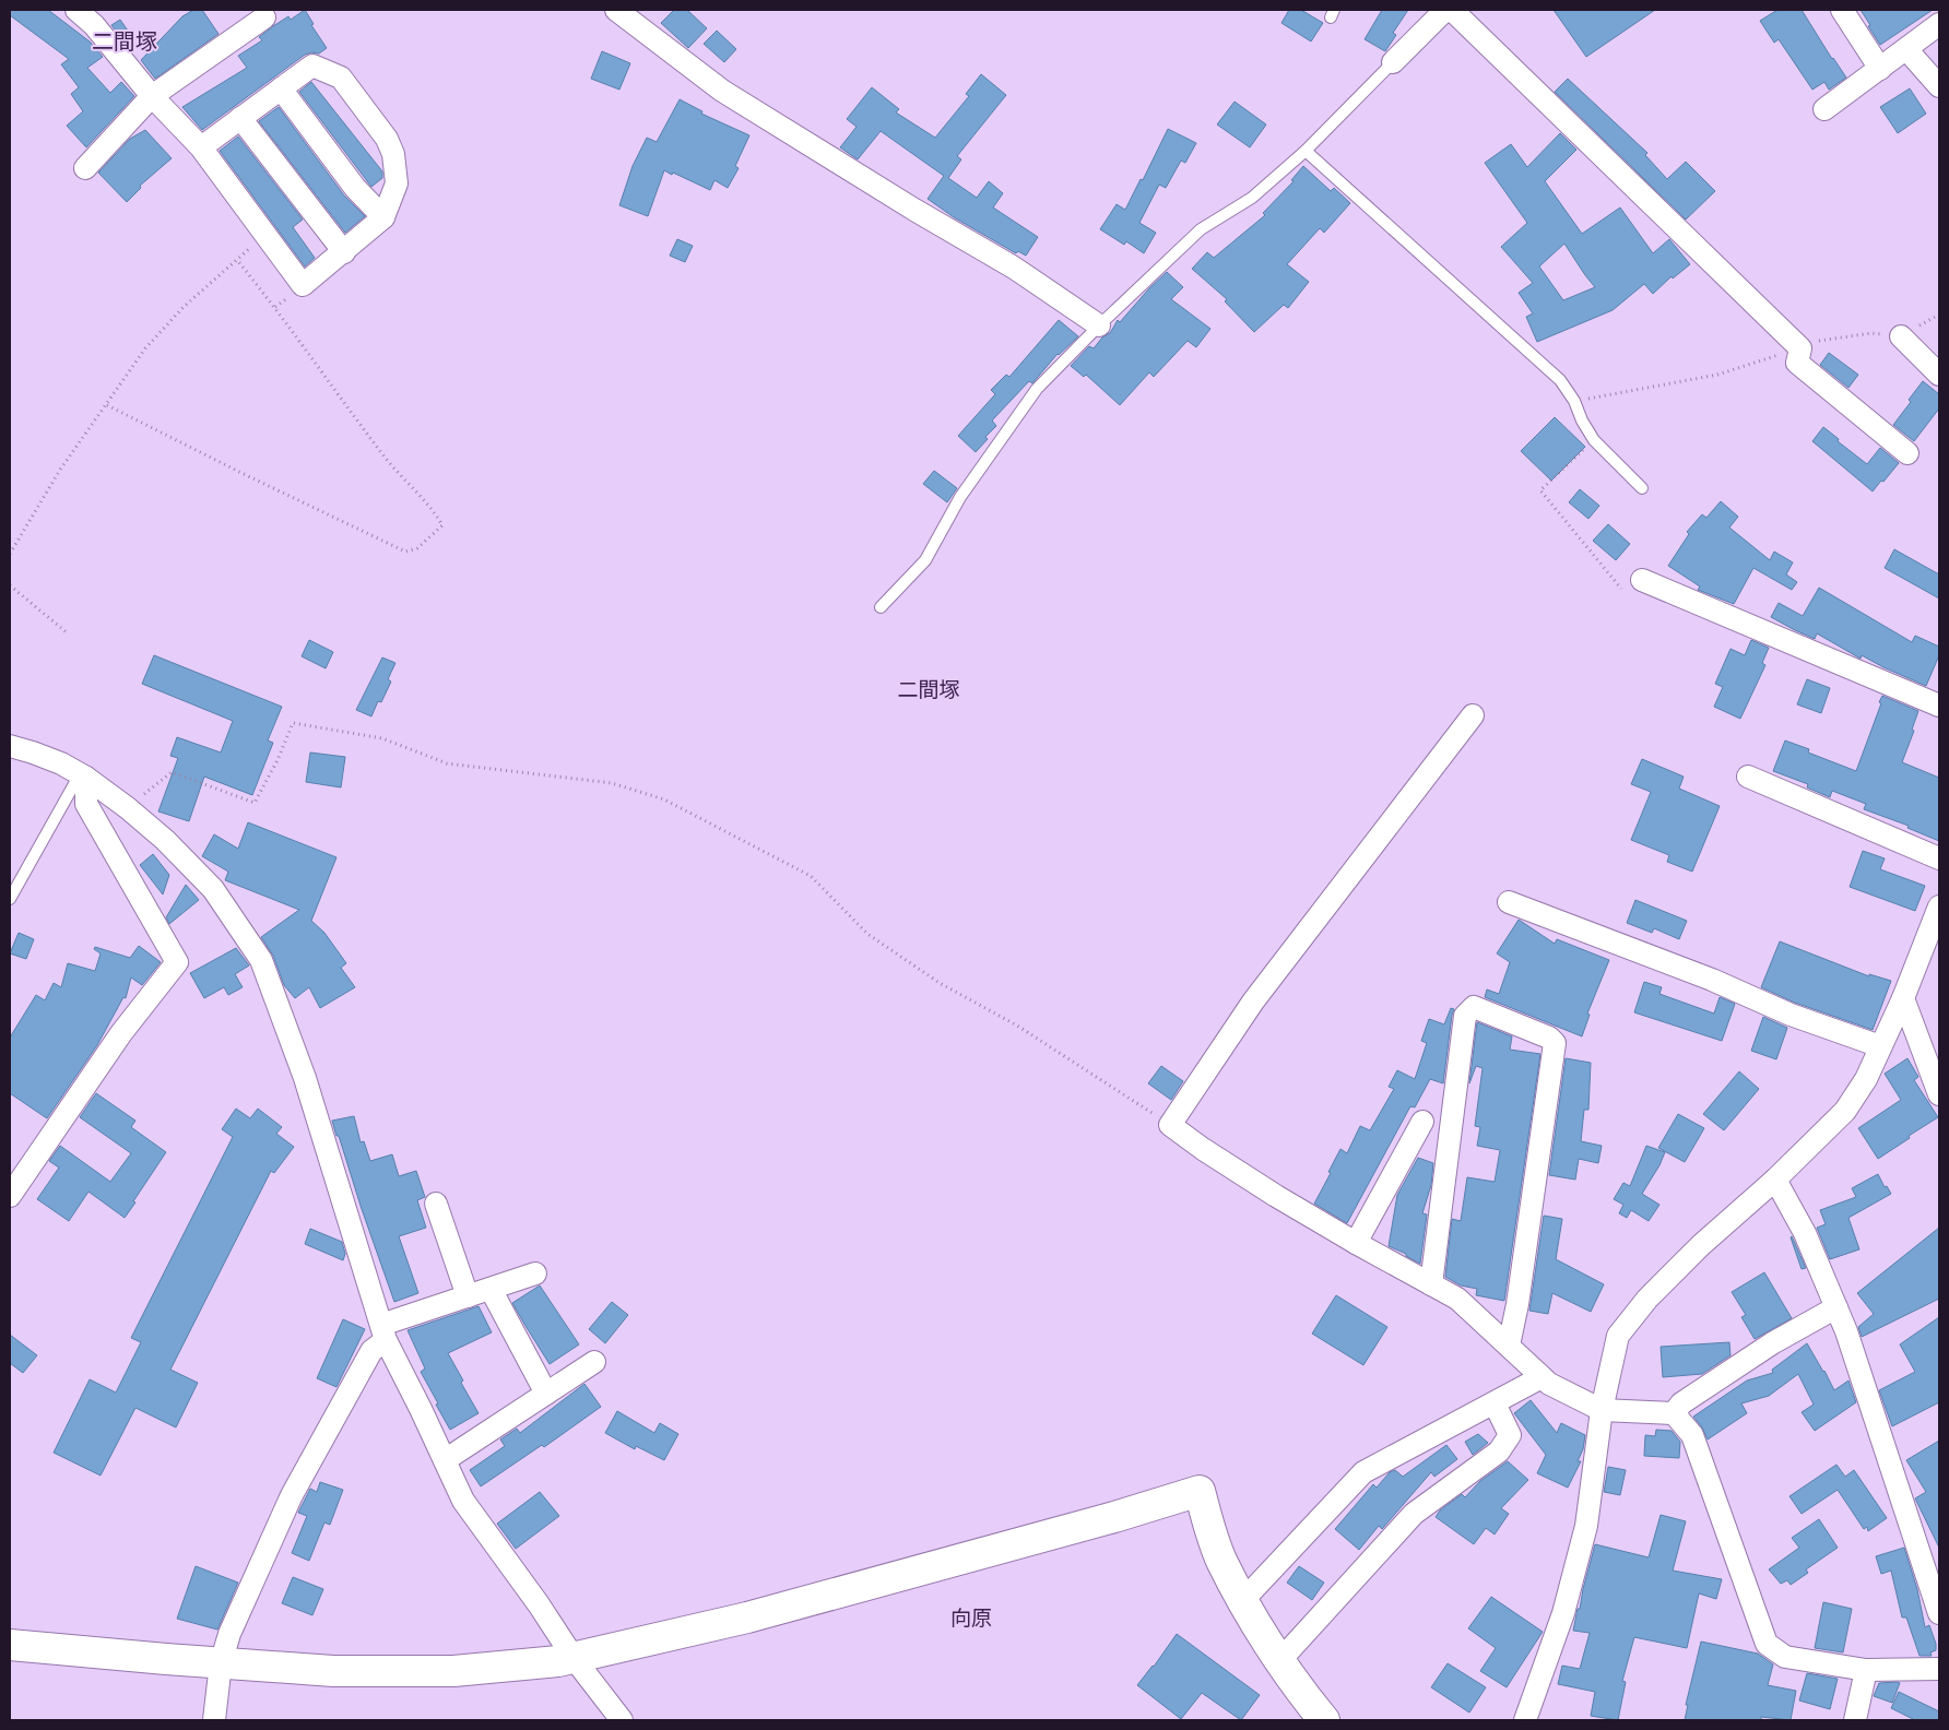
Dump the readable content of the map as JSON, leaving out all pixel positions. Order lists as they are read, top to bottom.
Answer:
{
  "districts": ["二間塚", "二間塚", "向原"]
}
